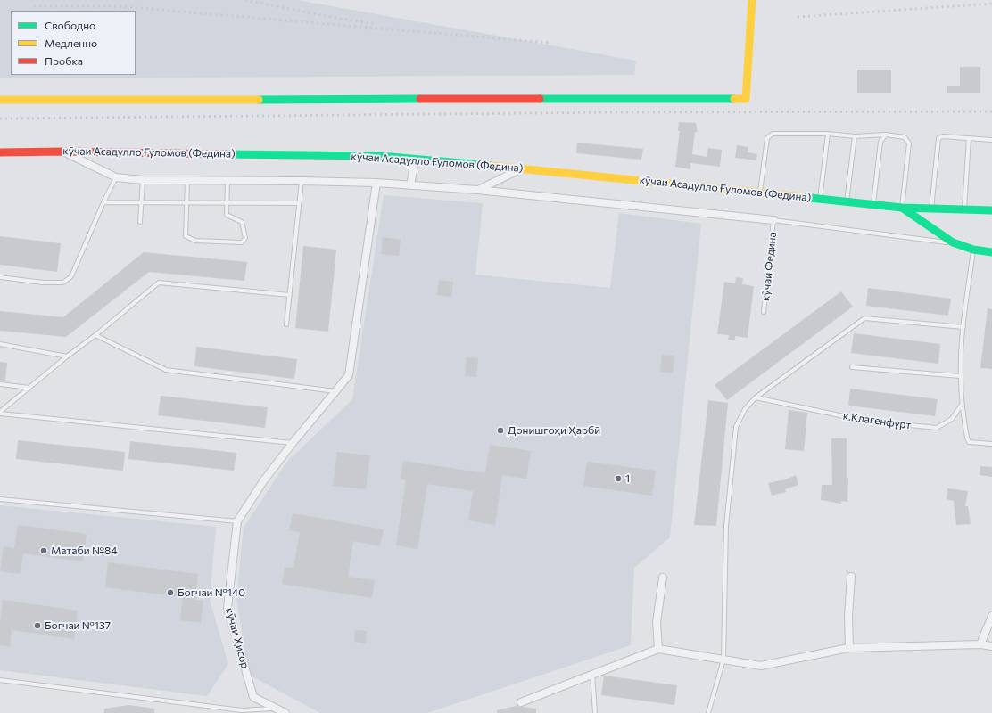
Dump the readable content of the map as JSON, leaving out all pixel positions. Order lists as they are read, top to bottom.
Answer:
{
  "streets": {
    "street": ["кӯчаи Асадулло Ғуломов (Федина)", "кӯчаи Ҳисор"],
    "lane": ["кӯчаи Федина", "к.Клагенфурт"]
  },
  "places": [
    "Донишгоҳи Ҳарбӣ",
    "1",
    "Матаби №84",
    "Боғчаи №140",
    "Боғчаи №137"
  ],
  "legend": ["Свободно", "Медленно", "Пробка"]
}
